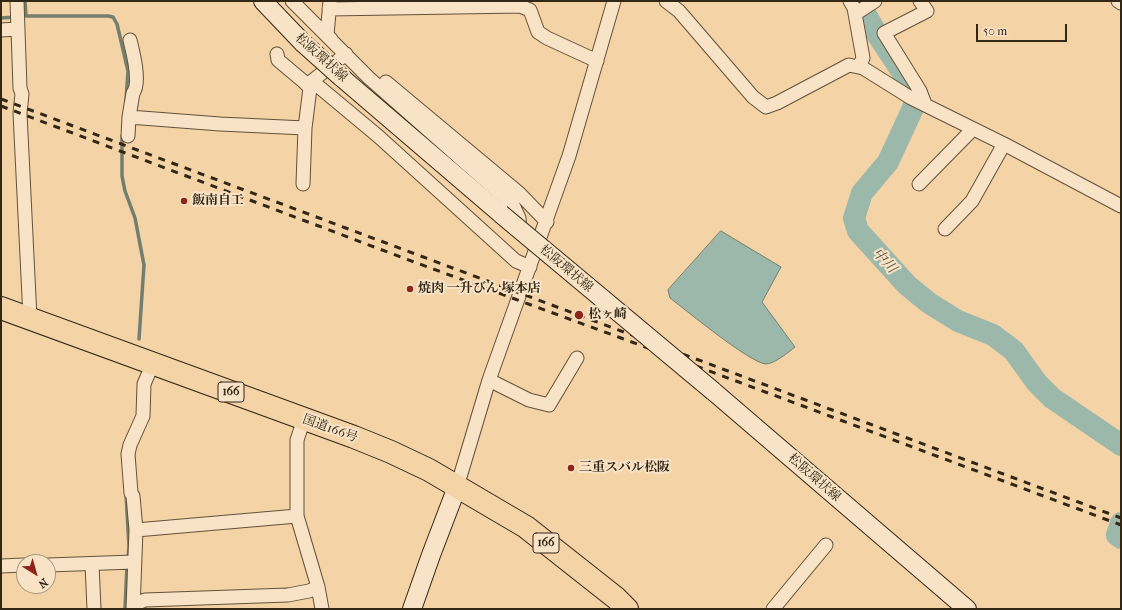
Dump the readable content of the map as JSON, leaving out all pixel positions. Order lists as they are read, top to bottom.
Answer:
{
  "streets": {
    "highway": ["166", "国道166号"],
    "main road": ["松阪環状線"]
  },
  "water": ["中川"],
  "places": [
    "飯南自工",
    "焼肉 一升びん 塚本店",
    "松ヶ崎",
    "三重スバル松阪"
  ],
  "scale_bar": "50 m",
  "north": "bottom right"
}
